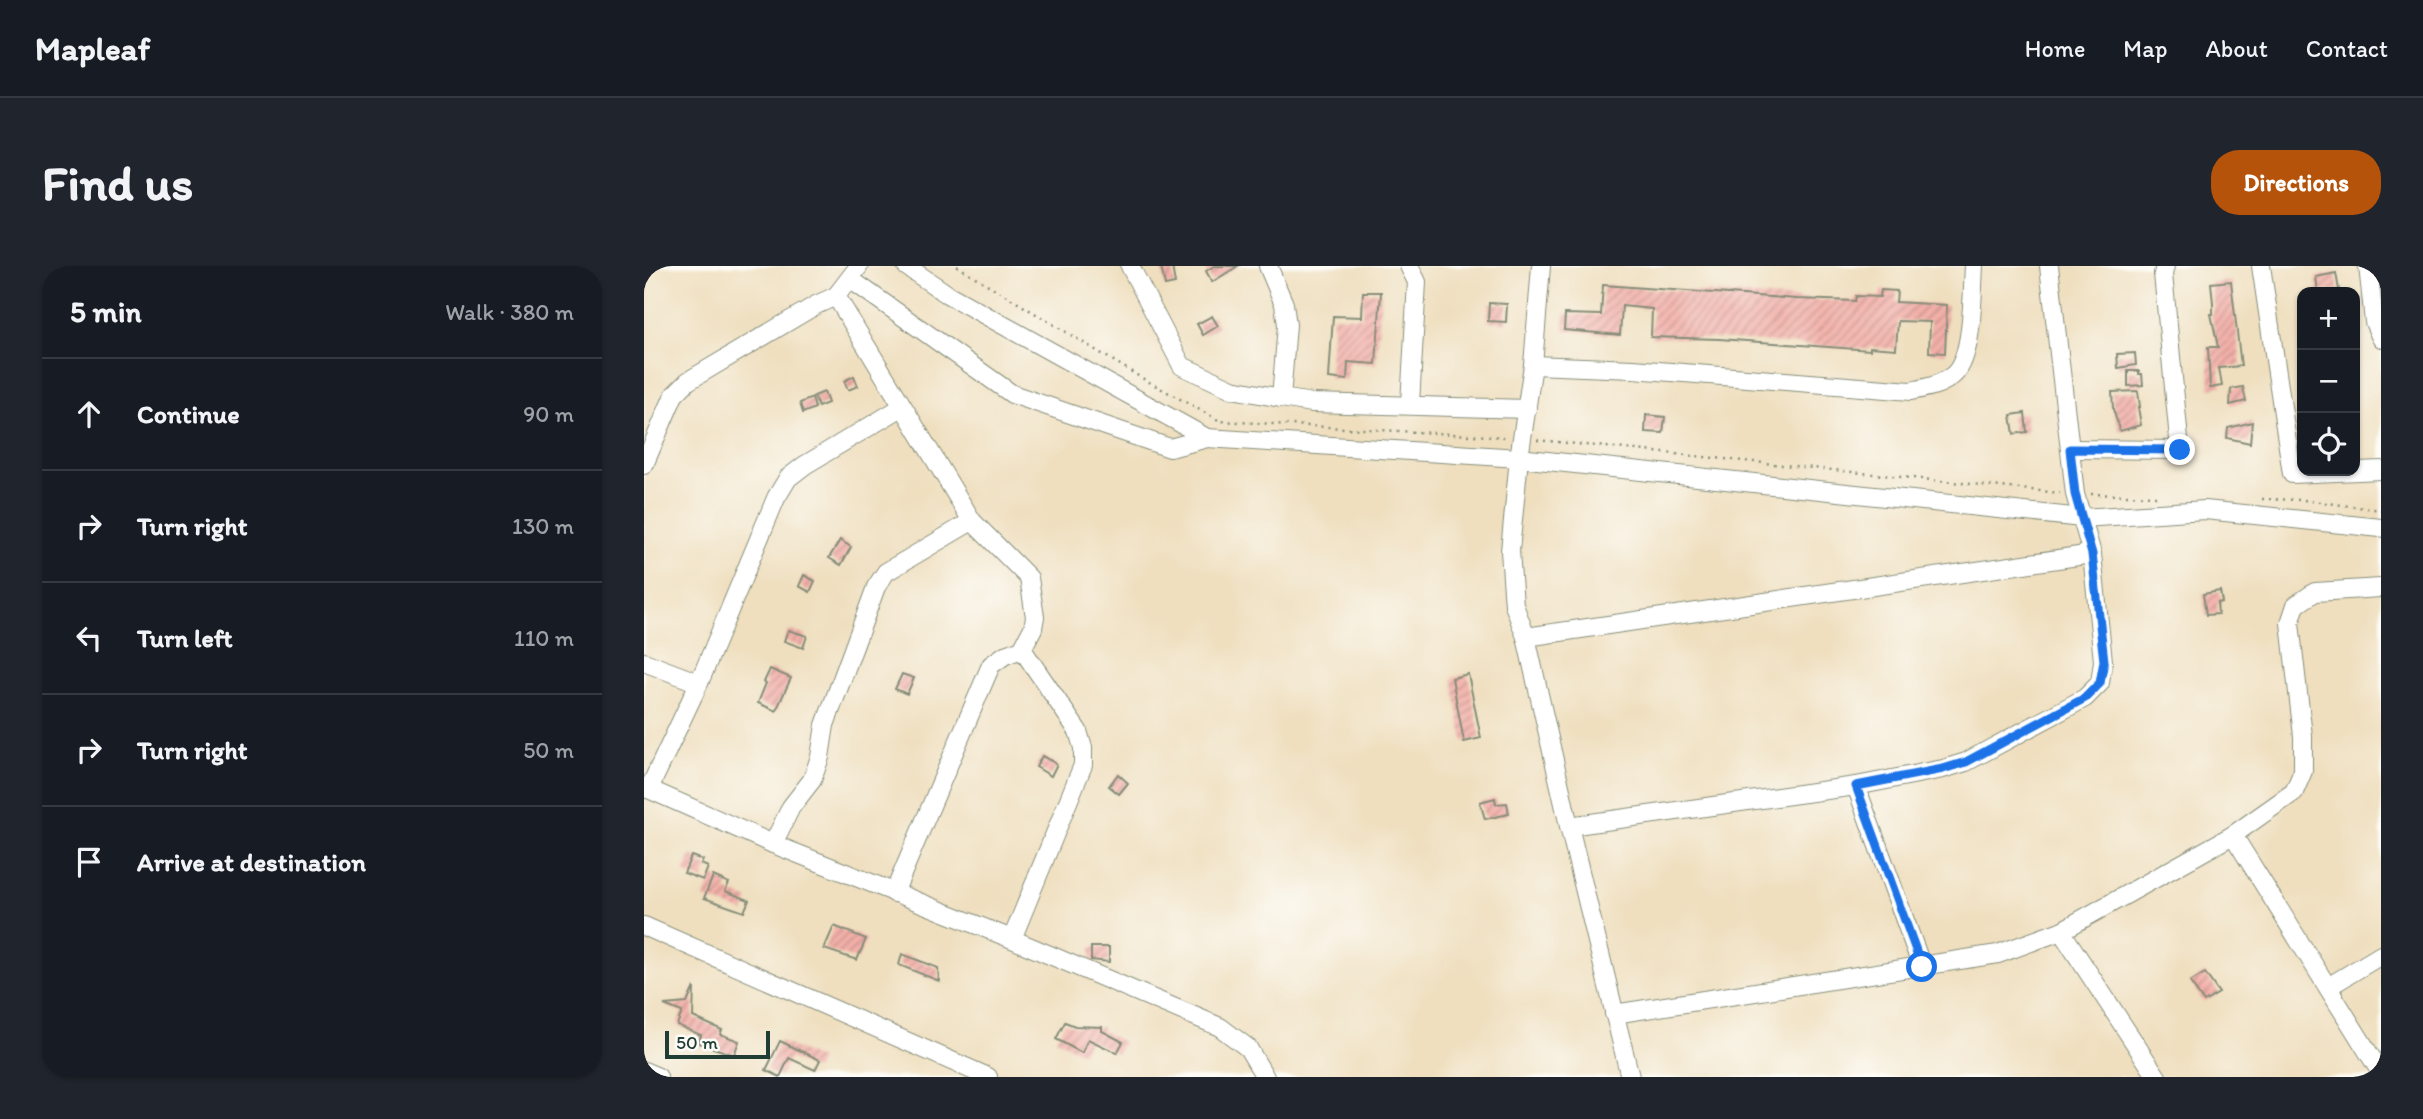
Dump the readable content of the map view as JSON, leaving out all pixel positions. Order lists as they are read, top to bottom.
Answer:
{
  "scale_bar": "50 m",
  "page": {
    "header": "Mapleaf",
    "nav": [
      "Home",
      "Map",
      "About",
      "Contact"
    ],
    "buttons": "Directions",
    "title": "Find us",
    "heading": ["5 min", "Walk · 380 m"],
    "map_buttons": ["+", "−"],
    "list": [
      ["Continue", "90 m"],
      ["Turn right", "130 m"],
      ["Turn left", "110 m"],
      ["Turn right", "50 m"],
      "Arrive at destination"
    ],
    "scale": "50 m"
  }
}
